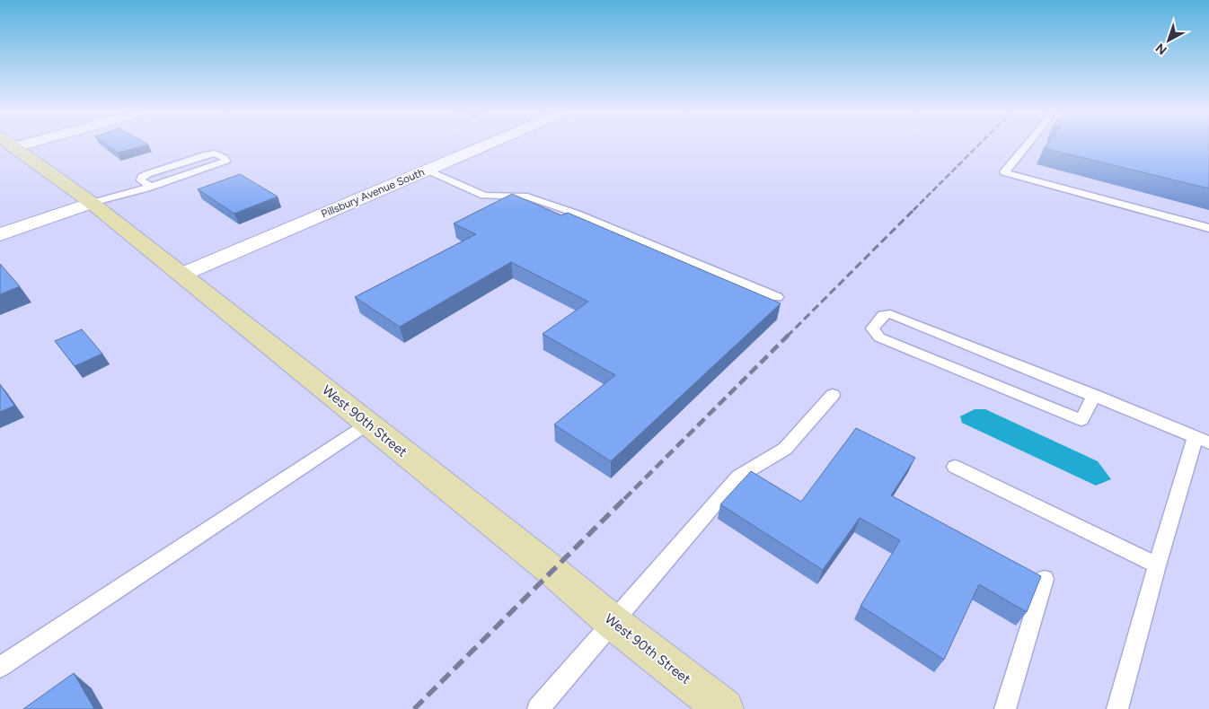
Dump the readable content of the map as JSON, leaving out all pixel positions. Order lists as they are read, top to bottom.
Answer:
{
  "streets": {
    "street": ["Pillsbury Avenue South", "West 90th Street"]
  },
  "crossings": [
    ["Pillsbury Avenue South", "West 90th Street"]
  ],
  "north": "bottom left"
}
